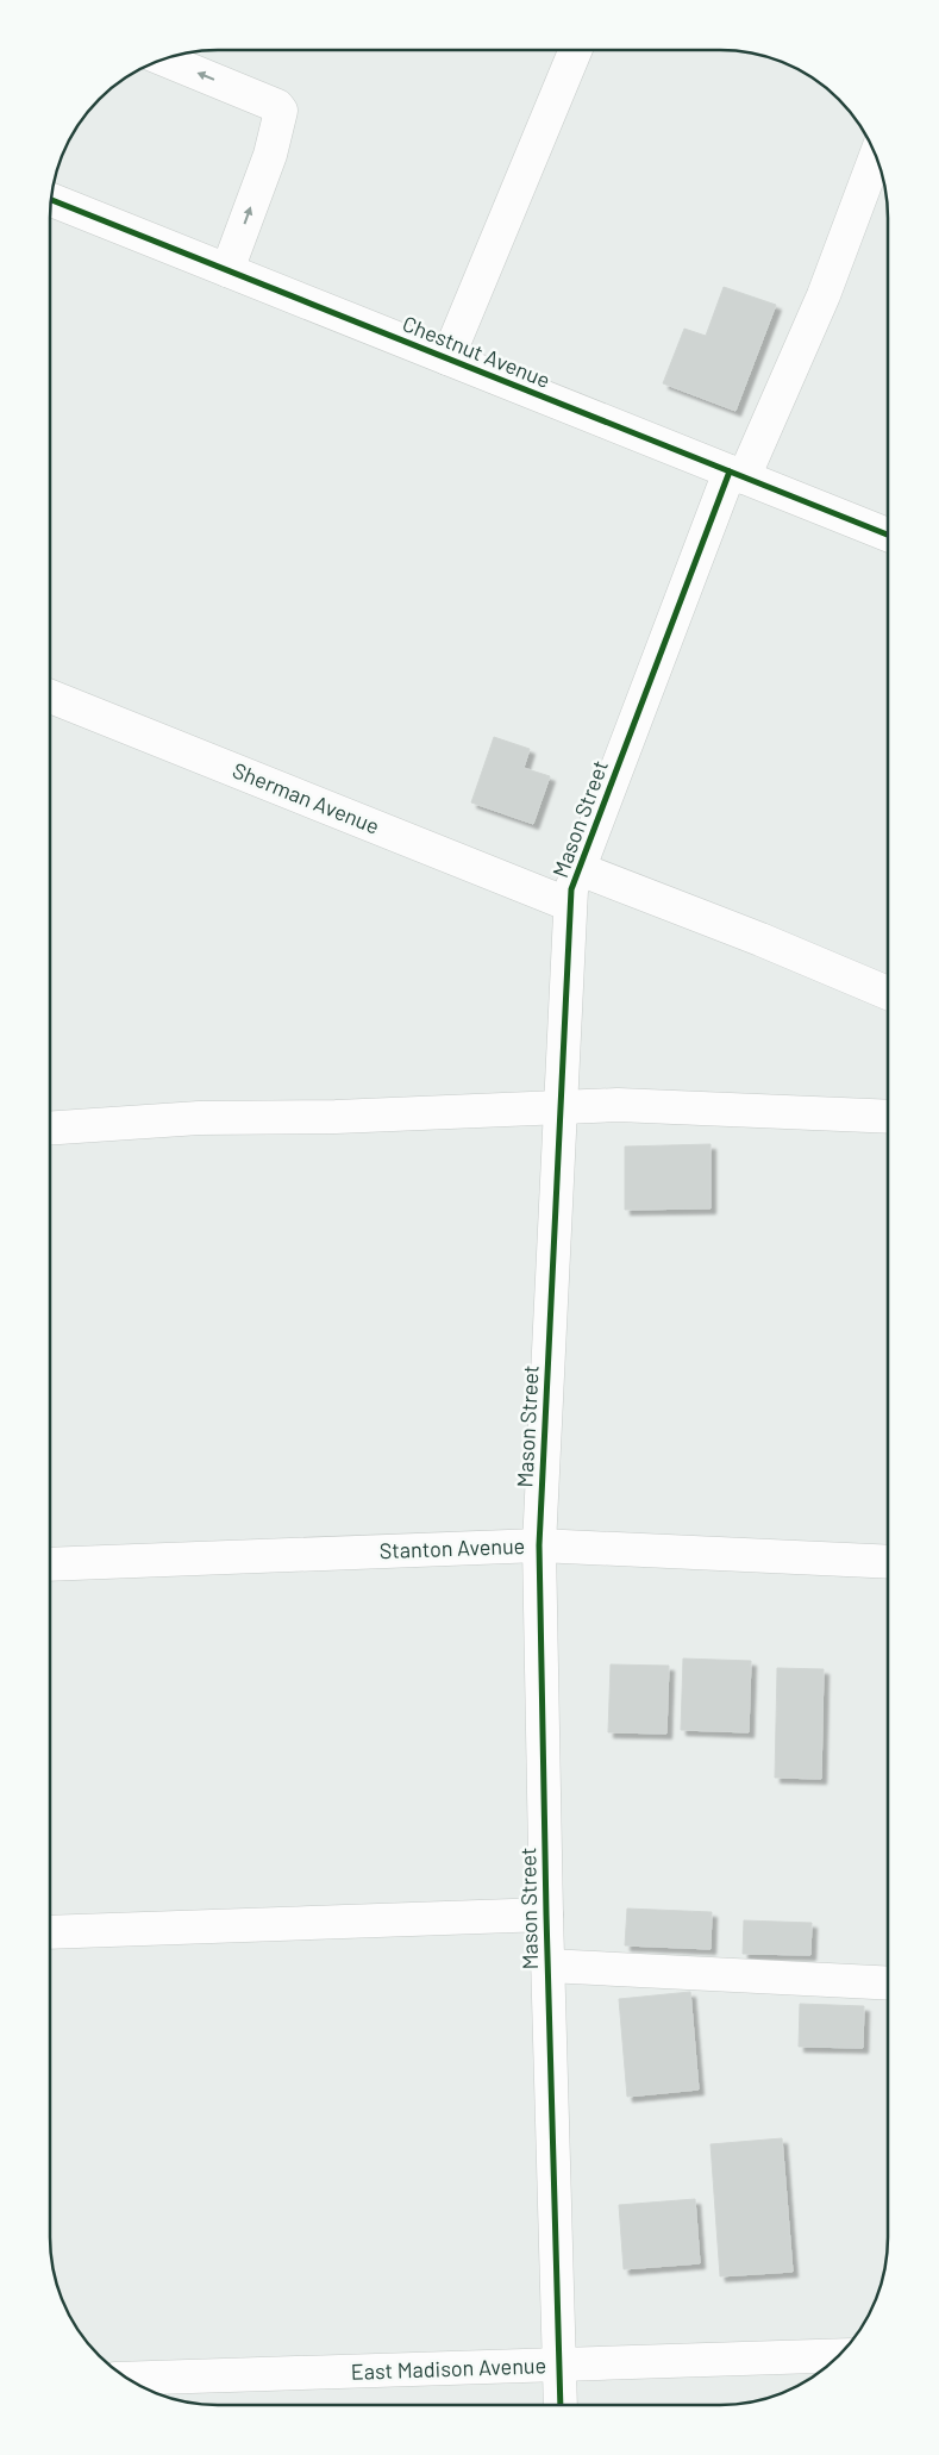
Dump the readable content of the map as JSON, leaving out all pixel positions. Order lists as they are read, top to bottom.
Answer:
{
  "streets": {
    "street": [
      "Chestnut Avenue",
      "Sherman Avenue",
      "Mason Street",
      "Stanton Avenue",
      "East Madison Avenue"
    ]
  },
  "crossings": [
    ["Chestnut Avenue", "Mason Street"],
    ["Sherman Avenue", "Mason Street"],
    ["Mason Street", "Stanton Avenue"],
    ["Mason Street", "East Madison Avenue"]
  ]
}
